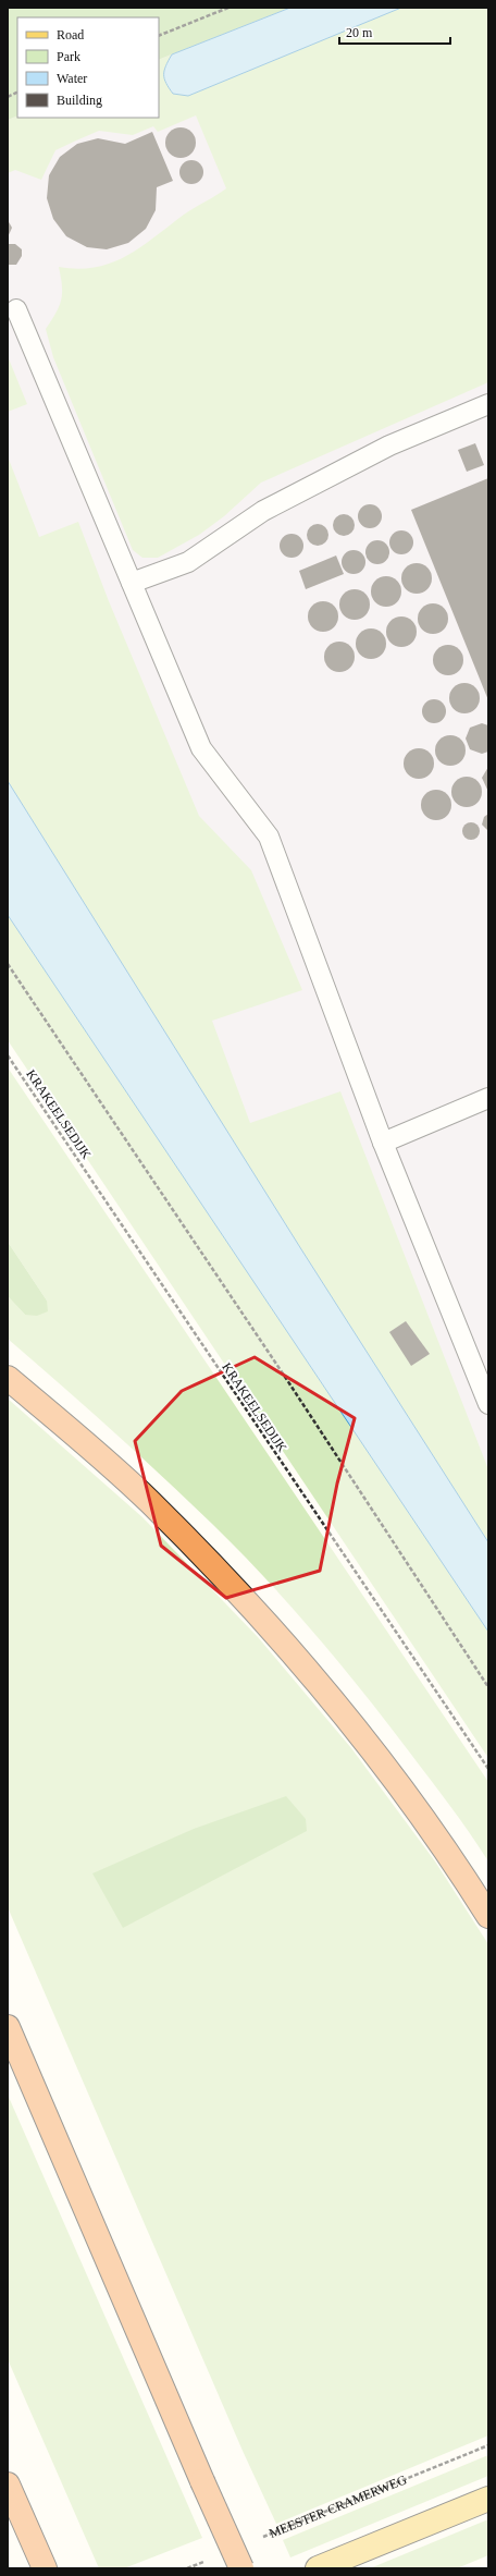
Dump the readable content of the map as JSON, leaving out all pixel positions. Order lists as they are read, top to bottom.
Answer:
{
  "streets": {
    "path": ["KRAKEELSEDIJK", "MEESTER CRAMERWEG"]
  },
  "legend": [
    "Road",
    "Park",
    "Water",
    "Building"
  ],
  "scale_bar": "20 m"
}
